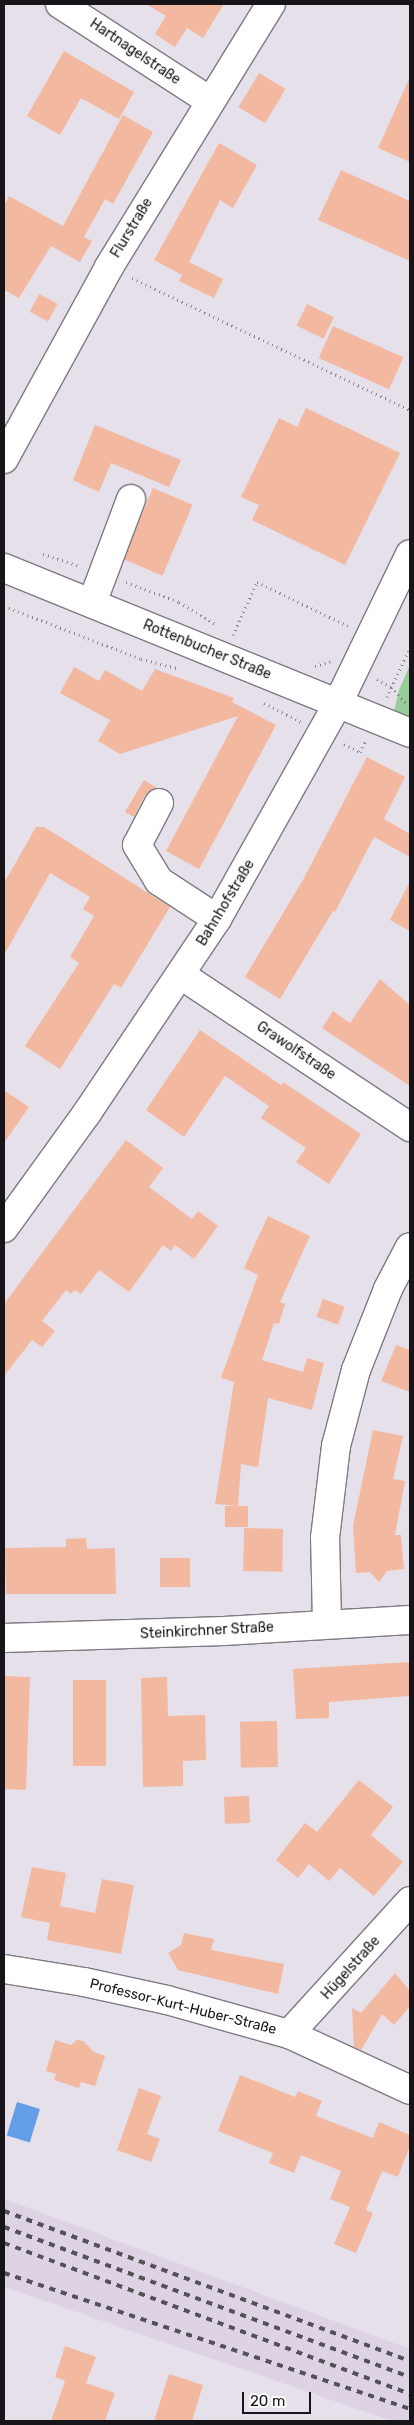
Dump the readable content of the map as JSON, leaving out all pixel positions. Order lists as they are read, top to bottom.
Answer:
{
  "streets": {
    "street": [
      "Hartnagelstraße",
      "Flurstraße",
      "Rottenbucher Straße",
      "Bahnhofstraße",
      "Grawolfstraße",
      "Steinkirchner Straße",
      "Hügelstraße",
      "Professor-Kurt-Huber-Straße"
    ]
  },
  "crossings": [
    ["Hartnagelstraße", "Flurstraße"],
    ["Rottenbucher Straße", "Bahnhofstraße"],
    ["Bahnhofstraße", "Grawolfstraße"],
    ["Hügelstraße", "Professor-Kurt-Huber-Straße"]
  ],
  "scale_bar": "20 m"
}
